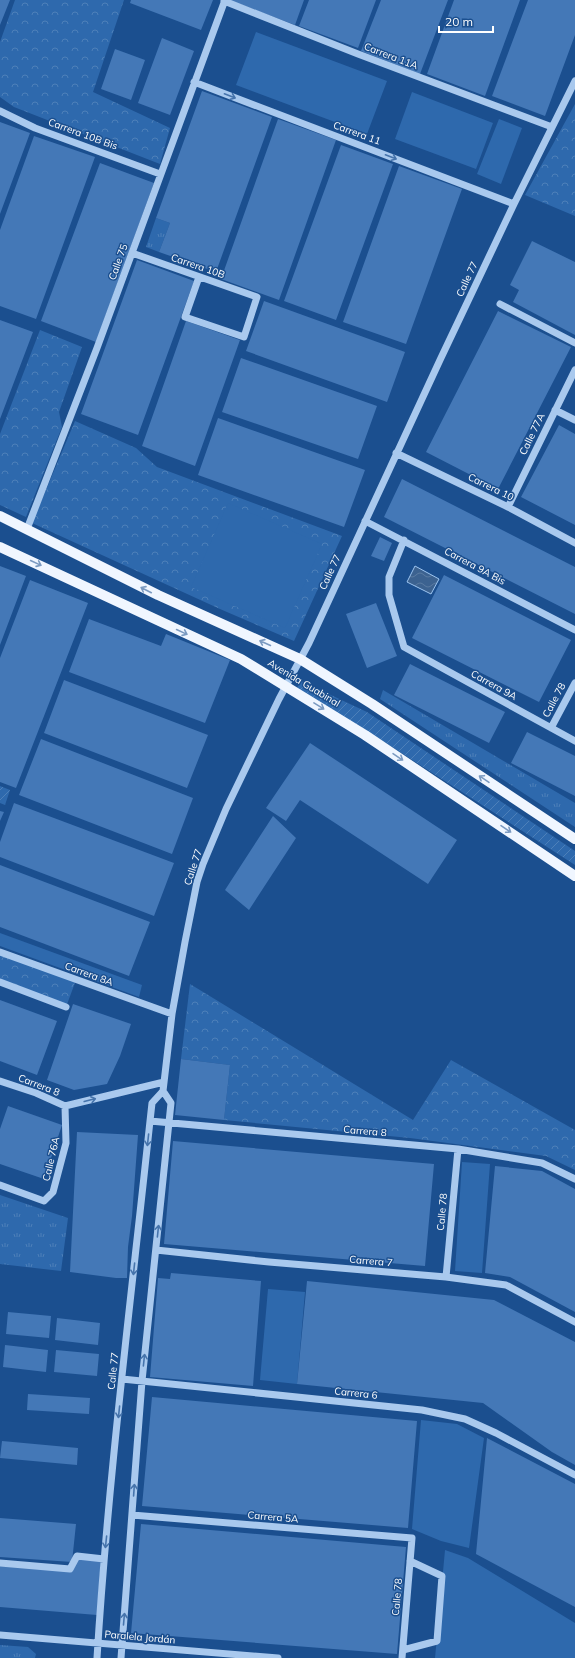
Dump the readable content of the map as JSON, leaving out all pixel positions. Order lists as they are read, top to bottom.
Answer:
{
  "streets": {
    "main road": ["Avenida Guabinal"],
    "street": [
      "Carrera 11A",
      "Carrera 11",
      "Carrera 10B Bis",
      "Calle 75",
      "Carrera 10B",
      "Calle 77",
      "Calle 77A",
      "Carrera 10",
      "Carrera 9A Bis",
      "Carrera 9A",
      "Calle 78",
      "Carrera 8A",
      "Carrera 8",
      "Calle 76A",
      "Carrera 7",
      "Carrera 6",
      "Carrera 5A",
      "Paralela Jordán"
    ]
  },
  "crossings": [
    ["Carrera 11A", "Calle 75"],
    ["Carrera 11A", "Calle 77"],
    ["Carrera 11", "Calle 75"],
    ["Carrera 11", "Calle 77"],
    ["Carrera 10B Bis", "Calle 75"],
    ["Calle 75", "Carrera 10B"],
    ["Calle 75", "Avenida Guabinal"],
    ["Calle 77", "Carrera 10"],
    ["Calle 77", "Carrera 9A Bis"],
    ["Calle 77", "Avenida Guabinal"],
    ["Calle 77", "Carrera 8A"],
    ["Calle 77", "Carrera 8"],
    ["Calle 77", "Carrera 6"],
    ["Calle 77", "Paralela Jordán"],
    ["Calle 77A", "Carrera 10"],
    ["Carrera 9A Bis", "Carrera 9A"],
    ["Carrera 9A", "Calle 78"],
    ["Calle 78", "Carrera 8"],
    ["Calle 78", "Carrera 7"],
    ["Calle 78", "Carrera 5A"],
    ["Carrera 8", "Calle 76A"]
  ],
  "one_way": ["Carrera 11"],
  "scale_bar": "20 m"
}
